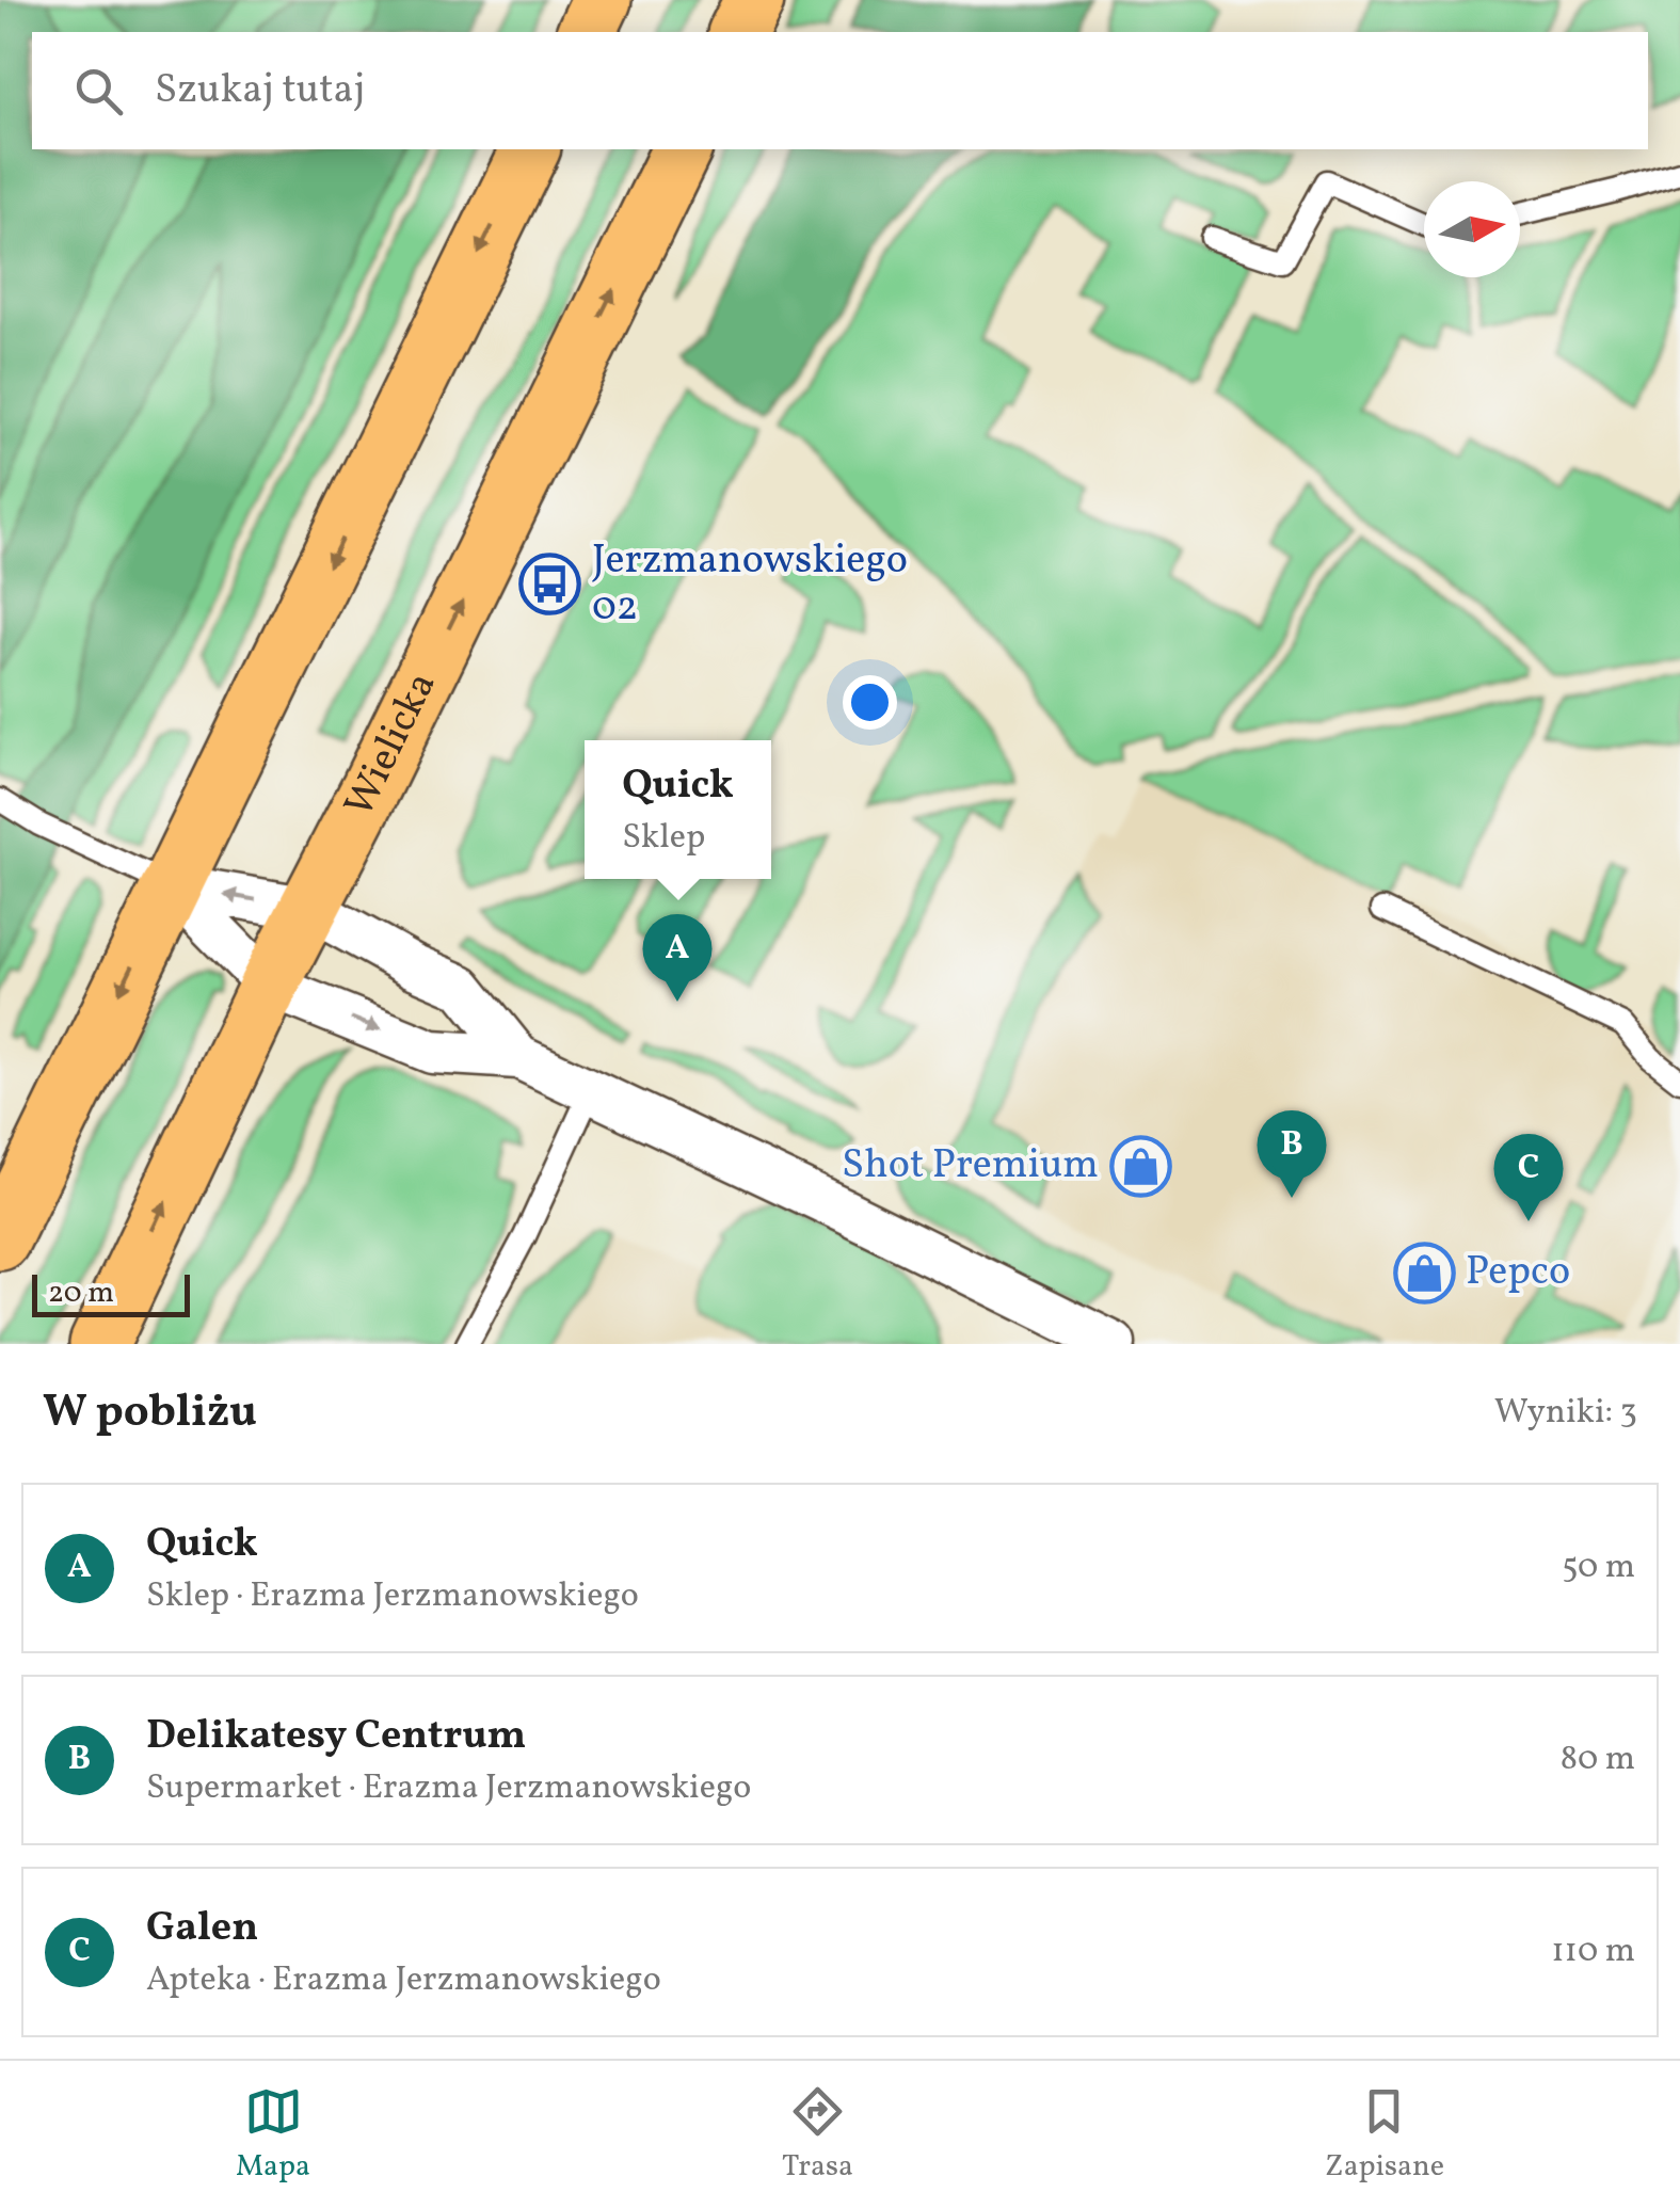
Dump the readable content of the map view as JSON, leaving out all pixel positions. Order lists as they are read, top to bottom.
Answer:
{
  "streets": {
    "main road": ["Wielicka"]
  },
  "places": {
    "bus stop": ["Jerzmanowskiego 02"],
    "shop": ["Shot Premium", "Pepco"]
  },
  "scale_bar": "20 m",
  "north": "right",
  "page": {
    "search": "Szukaj tutaj",
    "popup": ["Quick", "Sklep"],
    "pins": ["A", "B", "C"],
    "scale": "20 m",
    "heading": ["W pobliżu", "Wyniki: 3"],
    "list": [
      {
        "mark": "A",
        "name": "Quick",
        "note": "Sklep · Erazma Jerzmanowskiego",
        "value": "50 m"
      },
      {
        "mark": "B",
        "name": "Delikatesy Centrum",
        "note": "Supermarket · Erazma Jerzmanowskiego",
        "value": "80 m"
      },
      {
        "mark": "C",
        "name": "Galen",
        "note": "Apteka · Erazma Jerzmanowskiego",
        "value": "110 m"
      }
    ],
    "nav": ["Mapa", "Trasa", "Zapisane"]
  }
}
